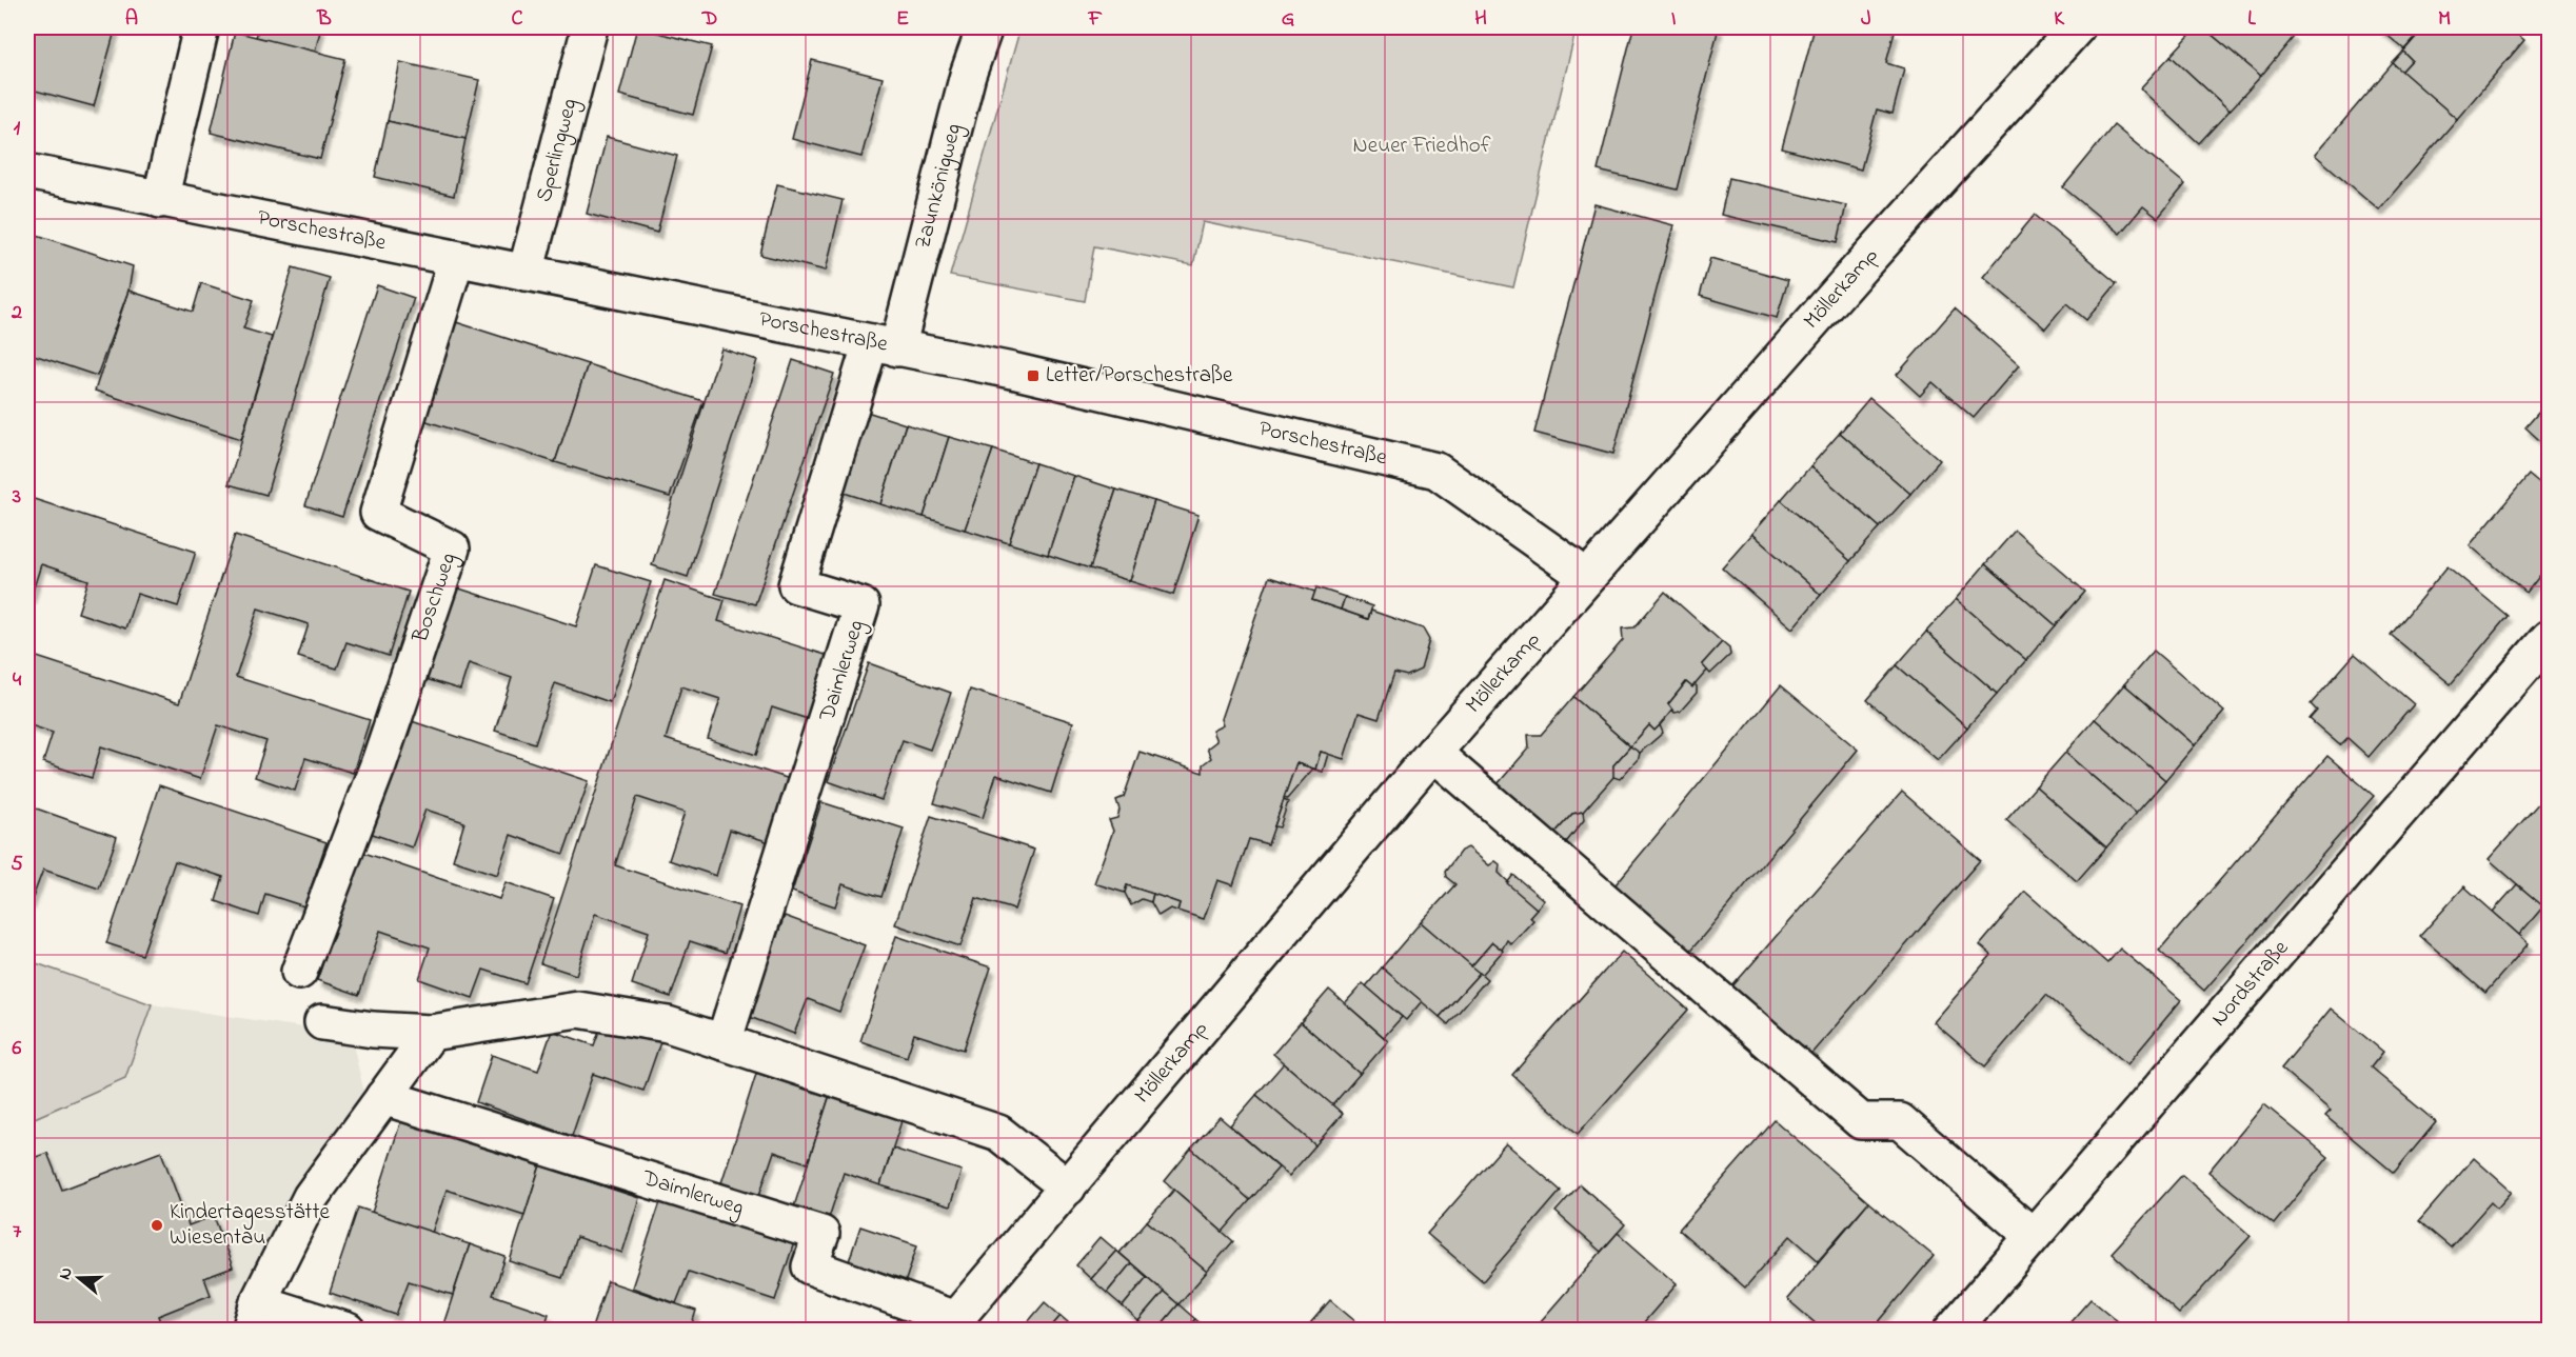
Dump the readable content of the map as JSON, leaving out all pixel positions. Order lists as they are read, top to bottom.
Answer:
{
  "streets": {
    "street": [
      "Sperlingweg",
      "Zaunkönigweg",
      "Porschestraße",
      "Möllerkamp",
      "Boschweg",
      "Daimlerweg",
      "Nordstraße"
    ]
  },
  "crossings": [
    ["Sperlingweg", "Porschestraße"],
    ["Zaunkönigweg", "Porschestraße"],
    ["Zaunkönigweg", "Daimlerweg"],
    ["Porschestraße", "Möllerkamp"],
    ["Porschestraße", "Boschweg"],
    ["Porschestraße", "Daimlerweg"],
    ["Möllerkamp", "Daimlerweg"]
  ],
  "parks": ["Neuer Friedhof"],
  "places": {
    "transit": ["Letter/Porschestraße"],
    "other": ["Kindertagesstätte Wiesentau"]
  },
  "north": "left",
  "grid": {
    "columns": [
      "A",
      "B",
      "C",
      "D",
      "E",
      "F",
      "G",
      "H",
      "I",
      "J",
      "K",
      "L",
      "M"
    ],
    "rows": [
      "1",
      "2",
      "3",
      "4",
      "5",
      "6",
      "7"
    ]
  }
}
